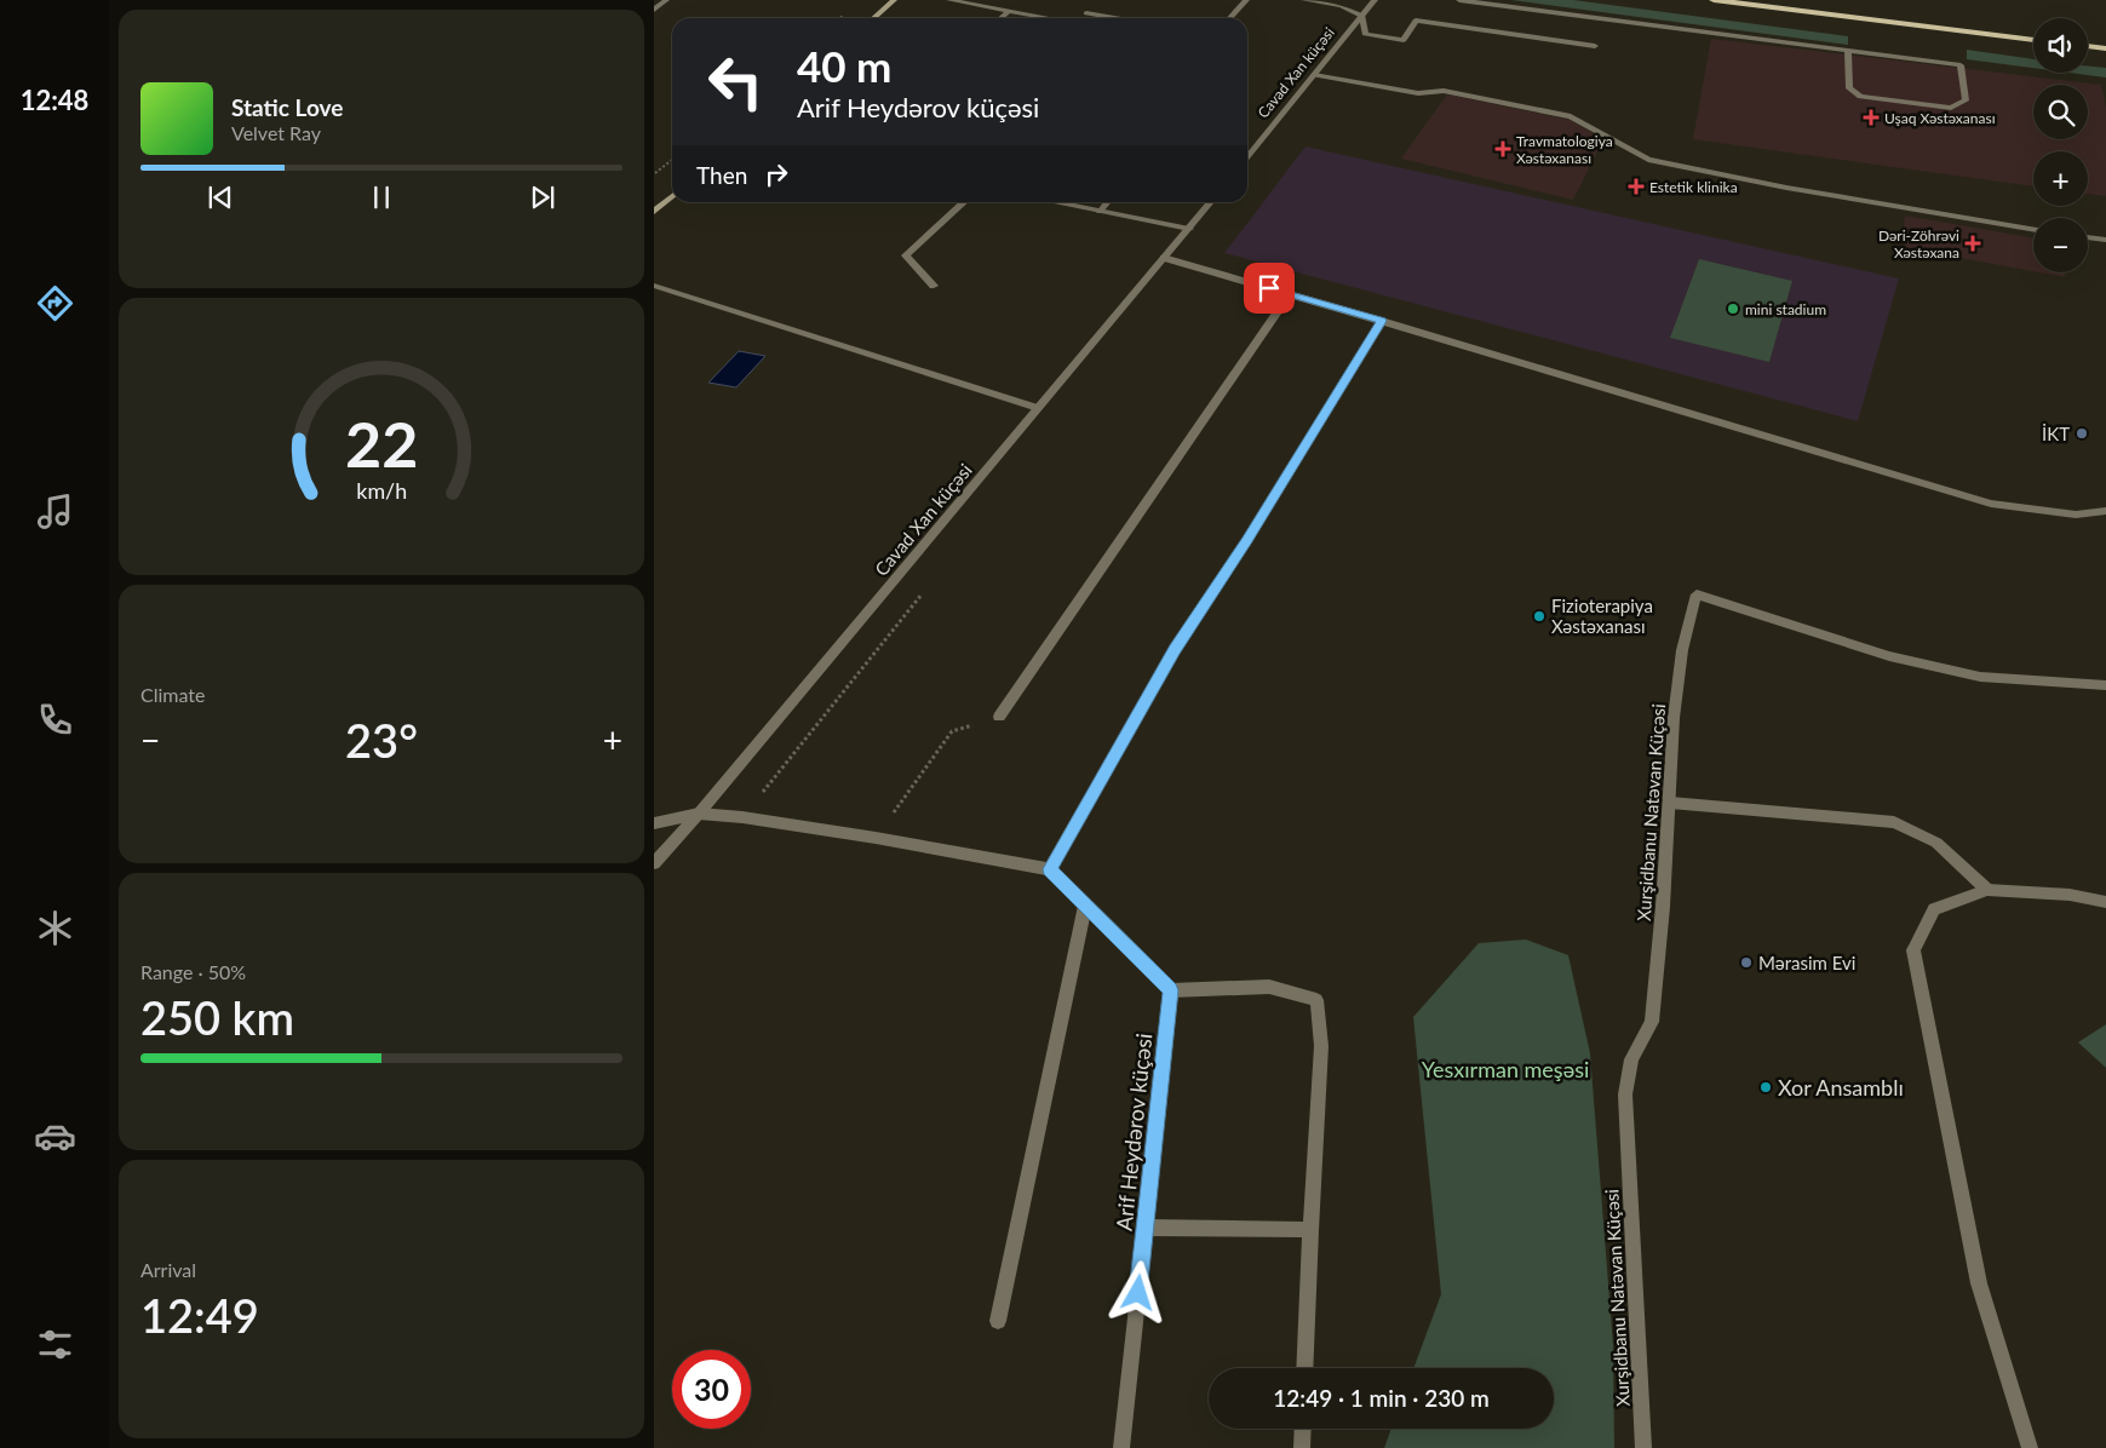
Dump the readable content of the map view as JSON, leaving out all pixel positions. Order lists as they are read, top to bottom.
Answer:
{
  "streets": {
    "street": ["Cavad Xan küçəsi", "Xurşidbanu Natəvan Küçəsi", "Arif Heydərov küçəsi"]
  },
  "parks": ["Yesxırman meşəsi"],
  "places": {
    "health": [
      "Uşaq Xəstəxanası",
      "Travmatologiya Xəstəxanası",
      "Estetik klinika",
      "Dəri-Zöhrəvi Xəstəxana"
    ],
    "other": [
      "mini stadium",
      "İKT",
      "Fizioterapiya Xəstəxanası",
      "Mərasim Evi",
      "Xor Ansamblı"
    ]
  },
  "page": {
    "tabs": "12:48",
    "map_buttons": ["+", "−"],
    "turn": ["40 m", "Arif Heydərov küçəsi"],
    "song": ["Static Love", "Velvet Ray"],
    "then": "Then",
    "tile": [
      "Climate",
      ["Range · 50%", "250 km"],
      ["Arrival", "12:49"]
    ],
    "heat": ["−", "23°", "+"],
    "limit": "30",
    "trip": "12:49 · 1 min · 230 m",
    "gauge": ["22", "km/h"]
  }
}
